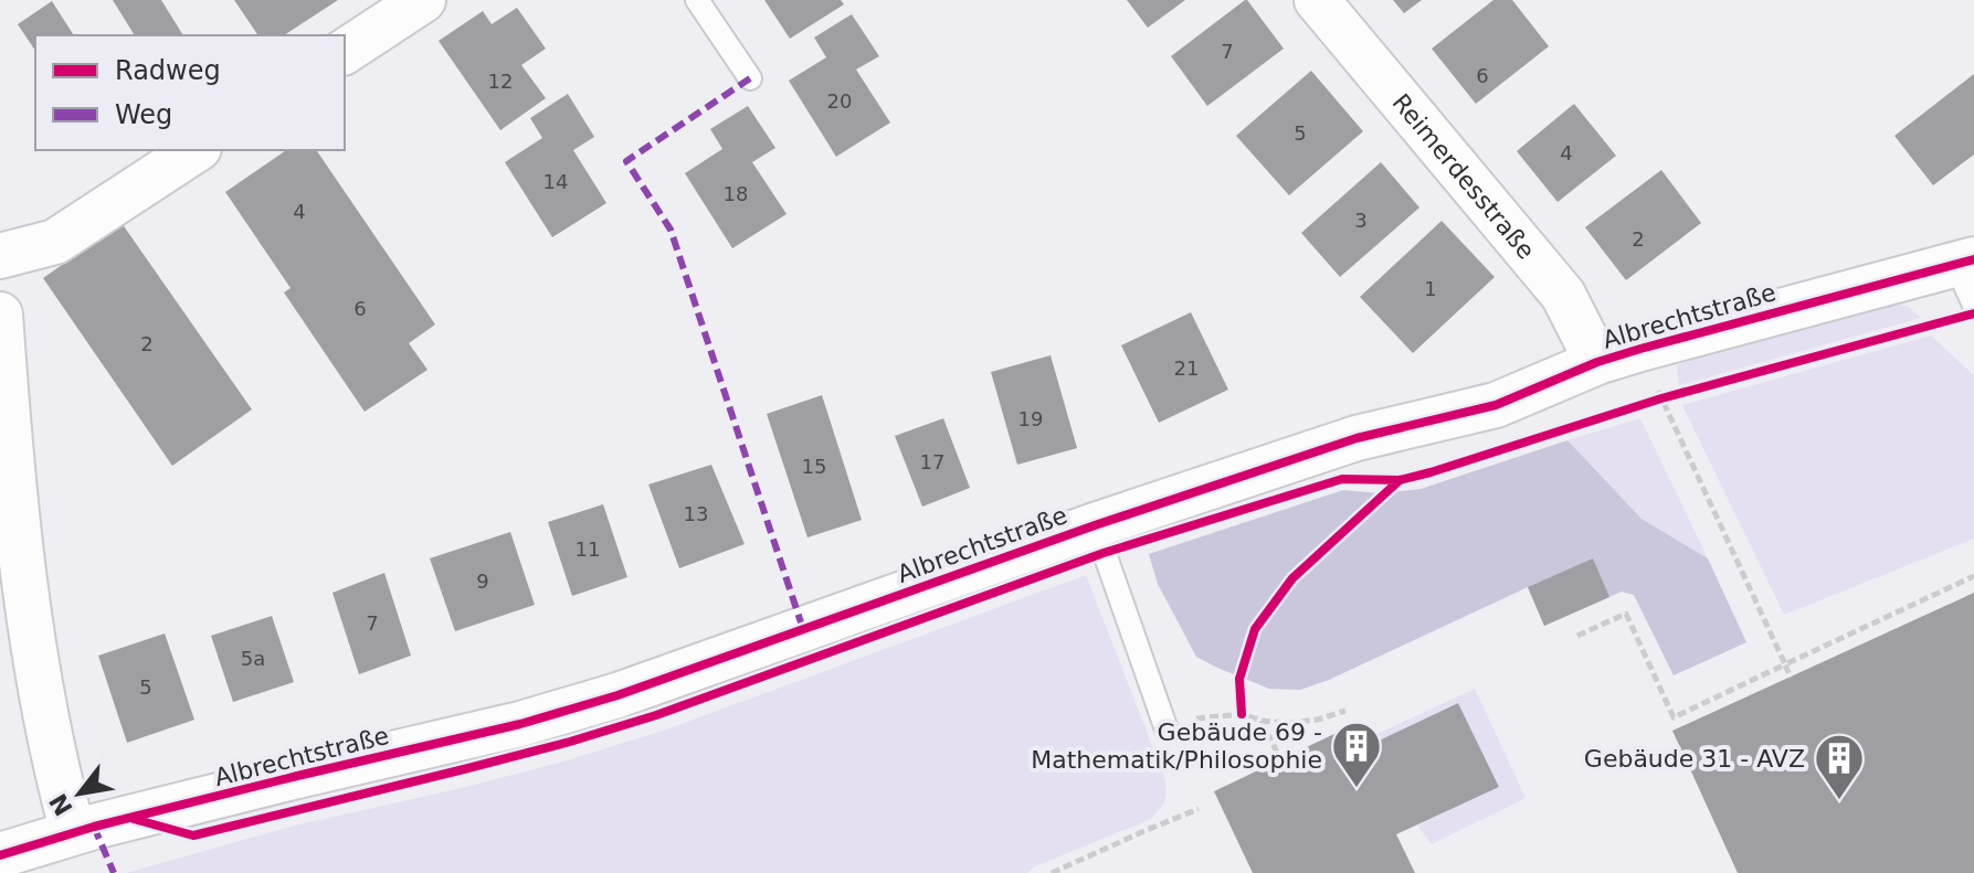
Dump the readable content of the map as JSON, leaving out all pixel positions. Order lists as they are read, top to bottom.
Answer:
{
  "streets": {
    "street": ["Reimerdesstraße", "Albrechtstraße"]
  },
  "crossings": [
    ["Reimerdesstraße", "Albrechtstraße"]
  ],
  "places": {
    "building": ["Gebäude 69 - Mathematik/Philosophie", "Gebäude 31 - AVZ"]
  },
  "house_numbers": [
    "7",
    "6",
    "12",
    "20",
    "5",
    "4",
    "14",
    "18",
    "4",
    "3",
    "2",
    "1",
    "6",
    "2",
    "21",
    "19",
    "17",
    "15",
    "13",
    "11",
    "9",
    "7",
    "5a",
    "5"
  ],
  "legend": ["Radweg", "Weg"],
  "north": "bottom left"
}
